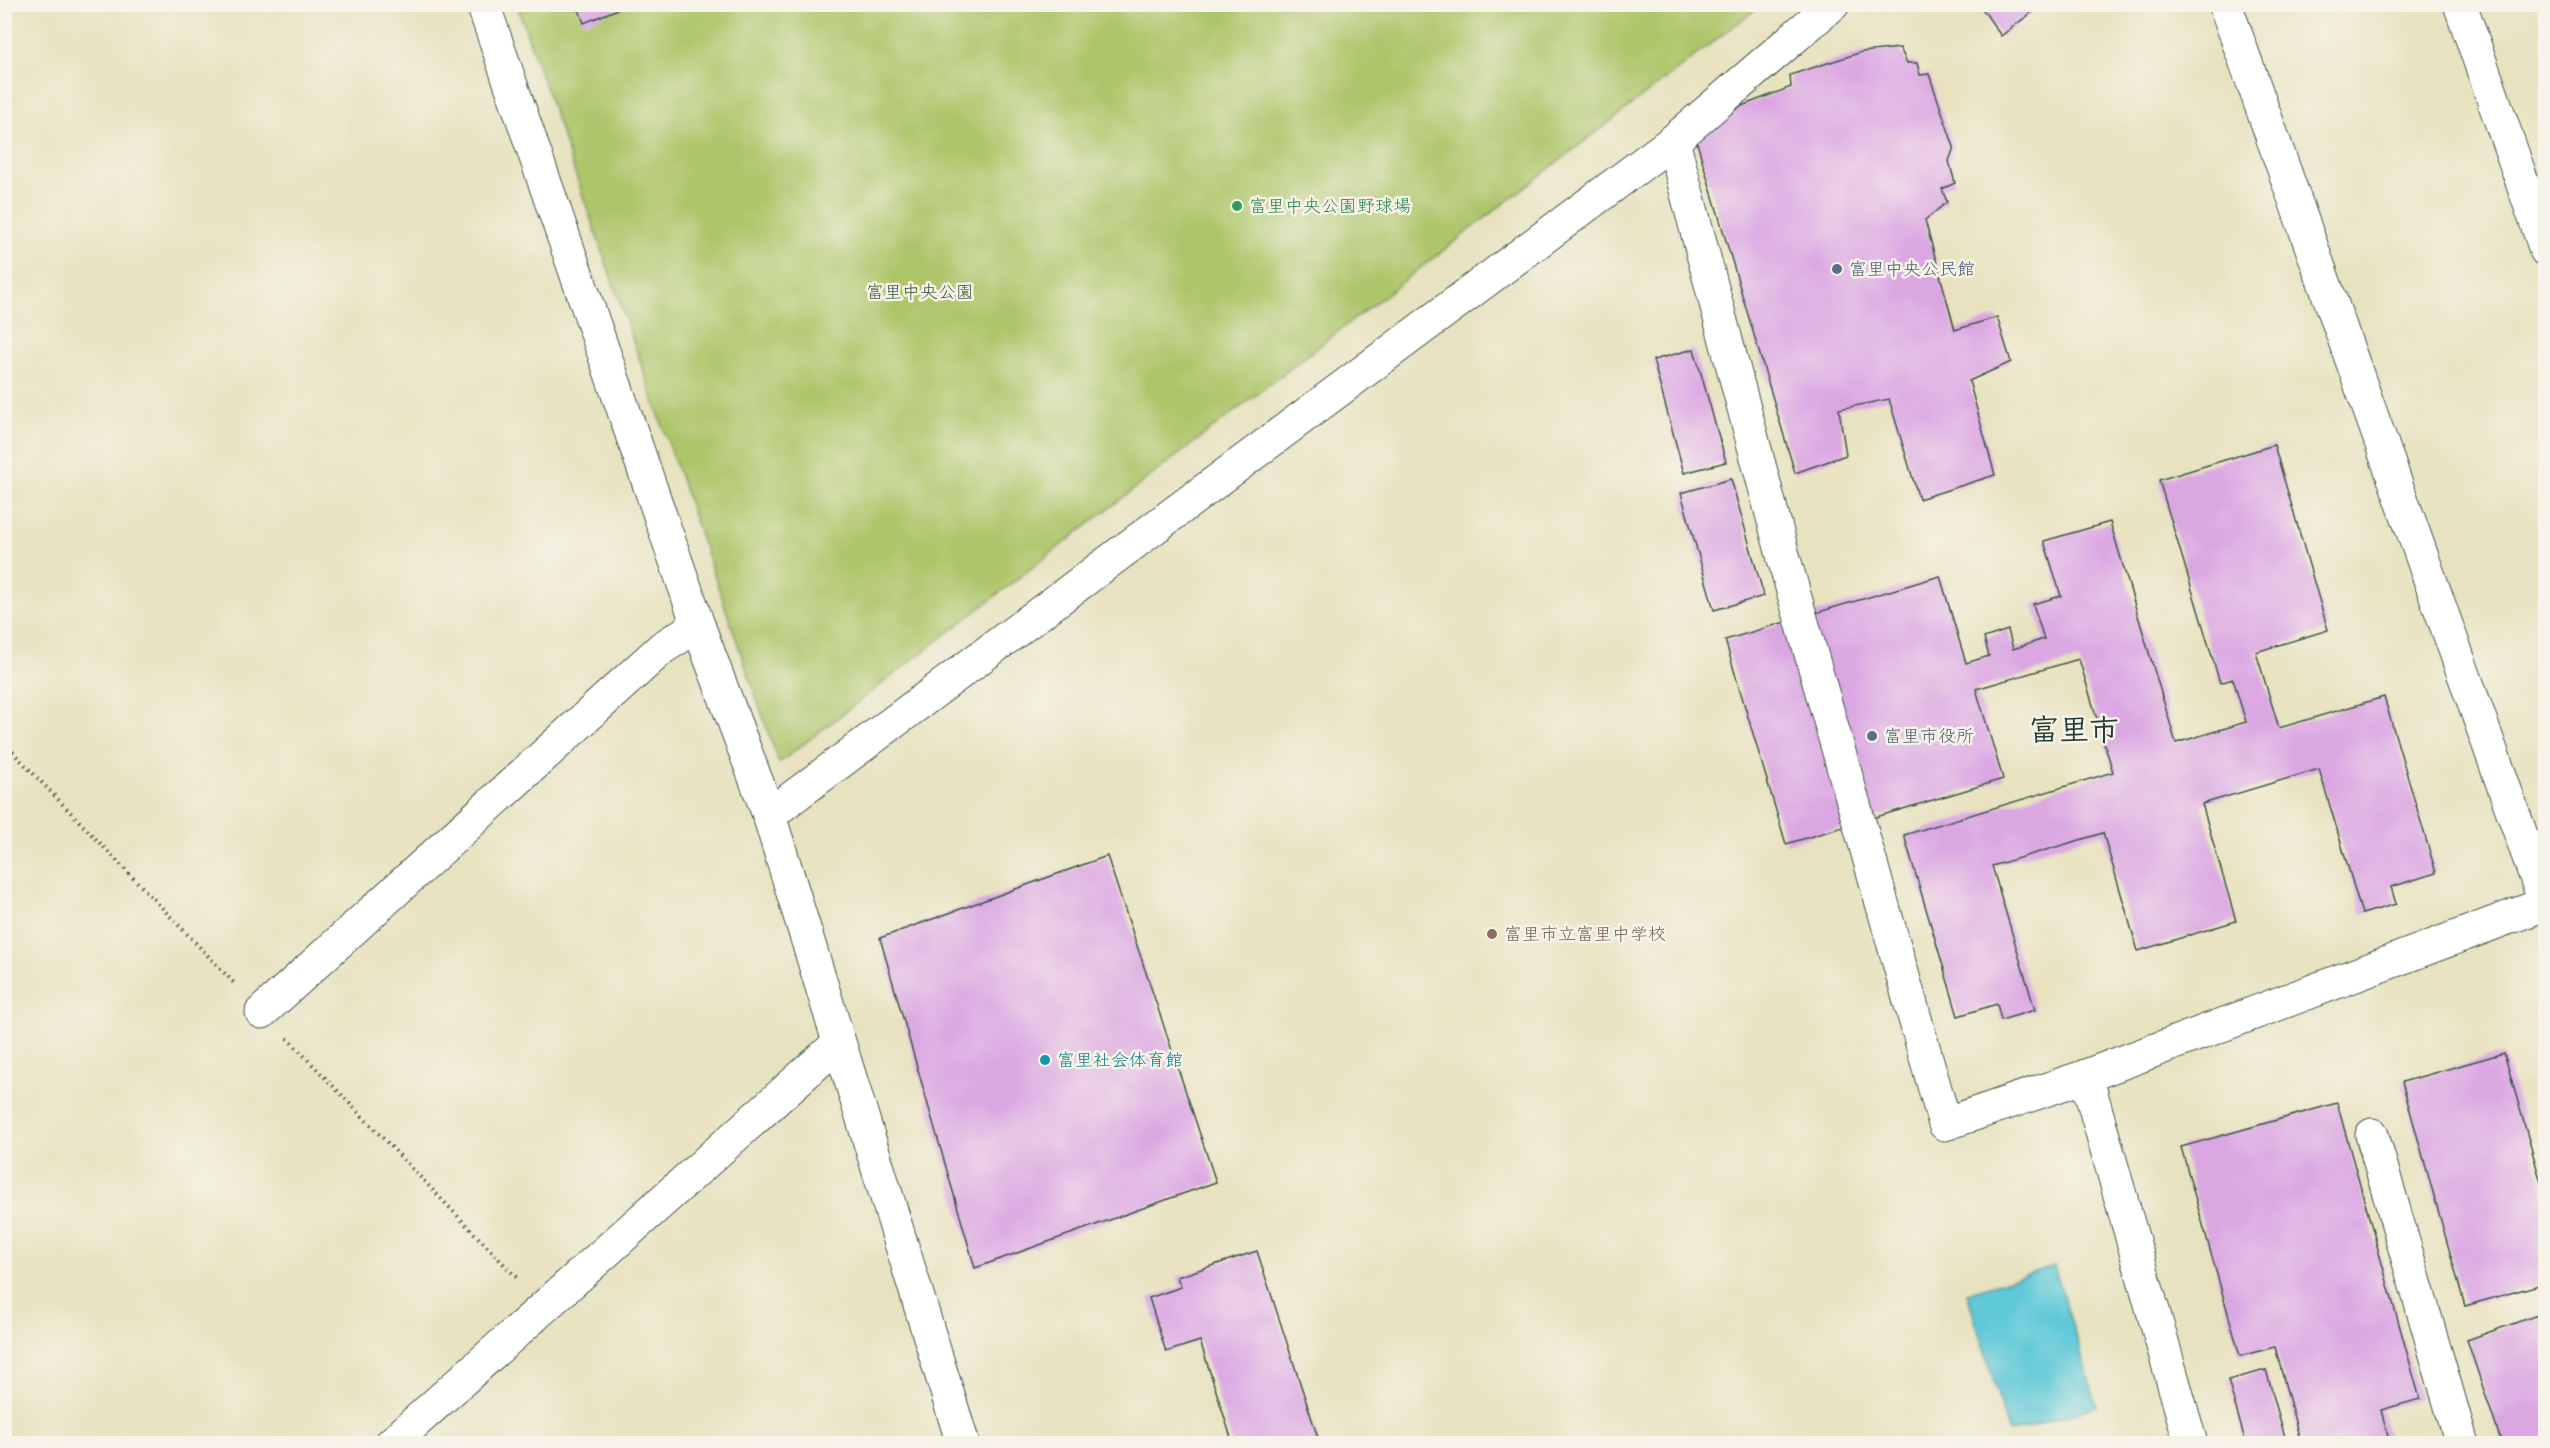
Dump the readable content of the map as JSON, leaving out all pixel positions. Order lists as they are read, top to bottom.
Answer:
{
  "districts": ["富里市"],
  "parks": ["富里中央公園"],
  "places": [
    "富里中央公園野球場",
    "富里中央公民館",
    "富里市役所",
    "富里市立富里中学校",
    "富里社会体育館"
  ]
}
